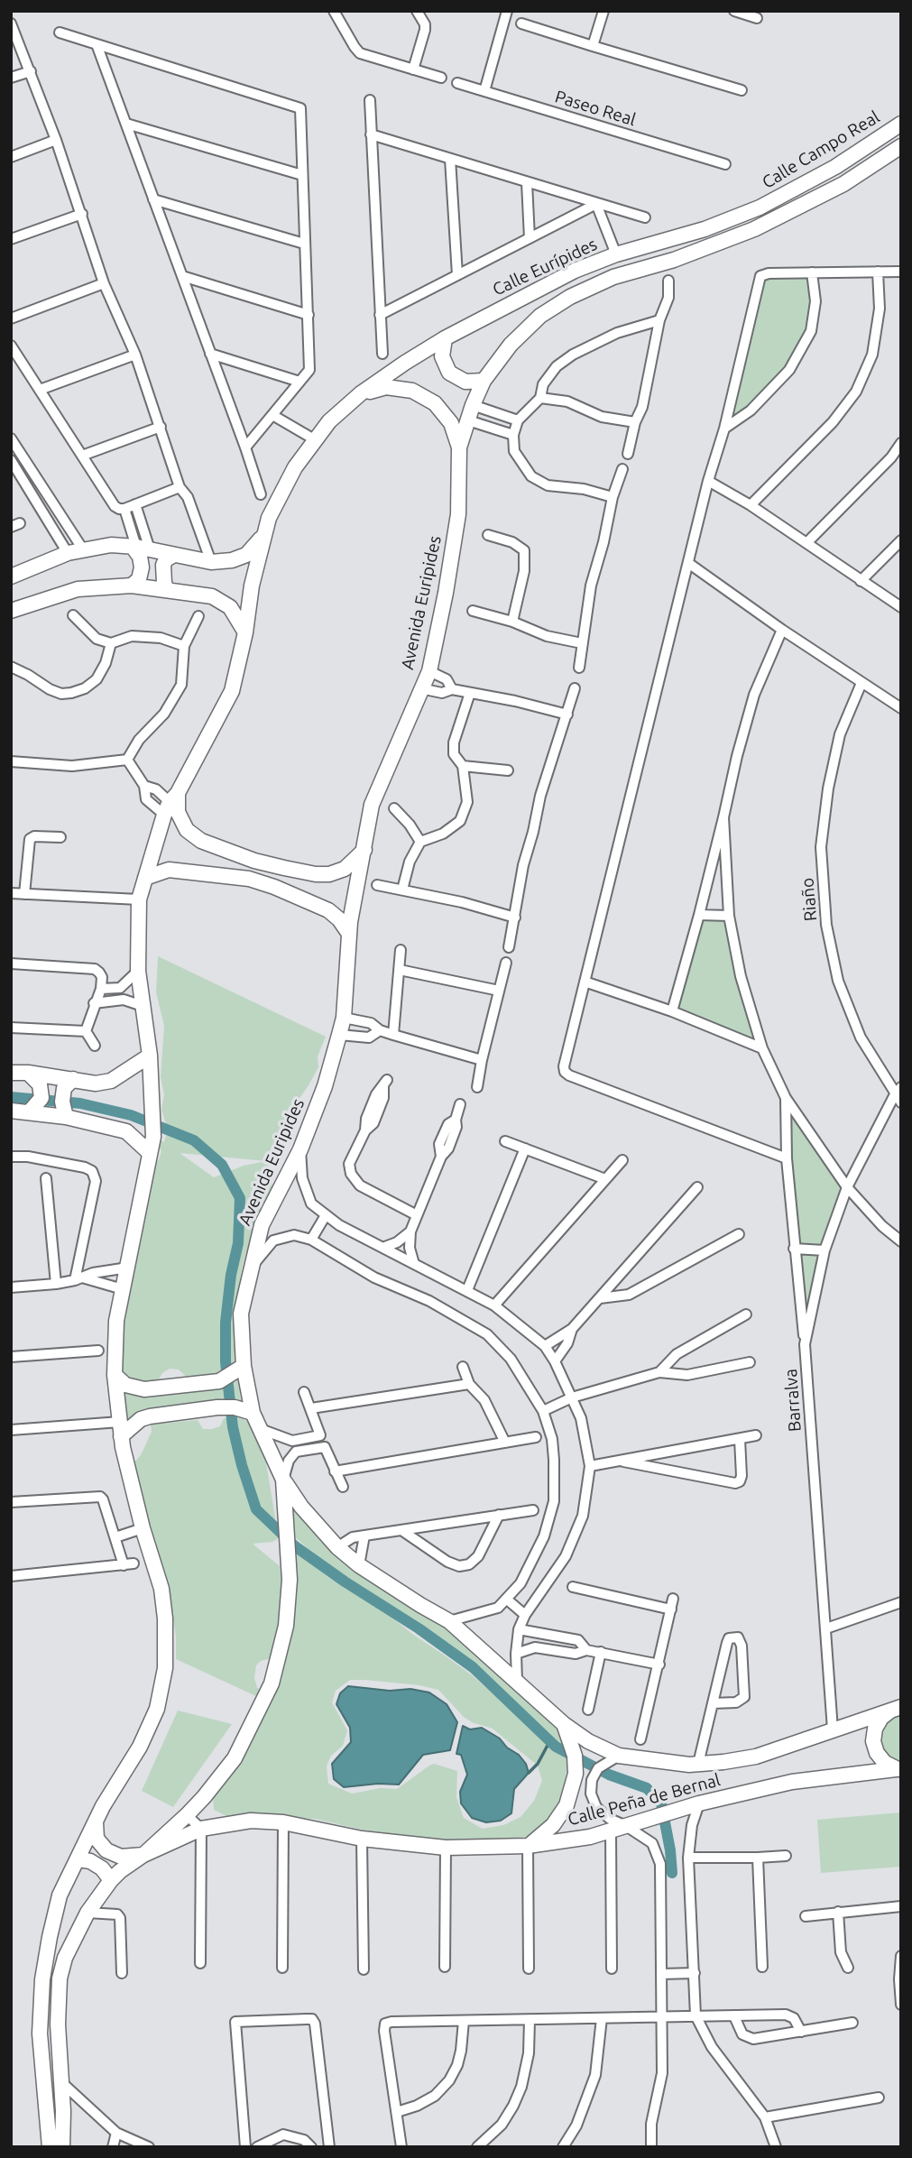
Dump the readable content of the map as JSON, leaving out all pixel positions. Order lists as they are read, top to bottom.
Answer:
{
  "streets": {
    "street": [
      "Paseo Real",
      "Calle Campo Real",
      "Calle Eurípides",
      "Avenida Euripides",
      "Riaño",
      "Barralva",
      "Calle Peña de Bernal"
    ]
  },
  "crossings": [
    ["Calle Campo Real", "Calle Eurípides"],
    ["Avenida Euripides", "Calle Peña de Bernal"],
    ["Riaño", "Barralva"],
    ["Barralva", "Calle Peña de Bernal"]
  ]
}
